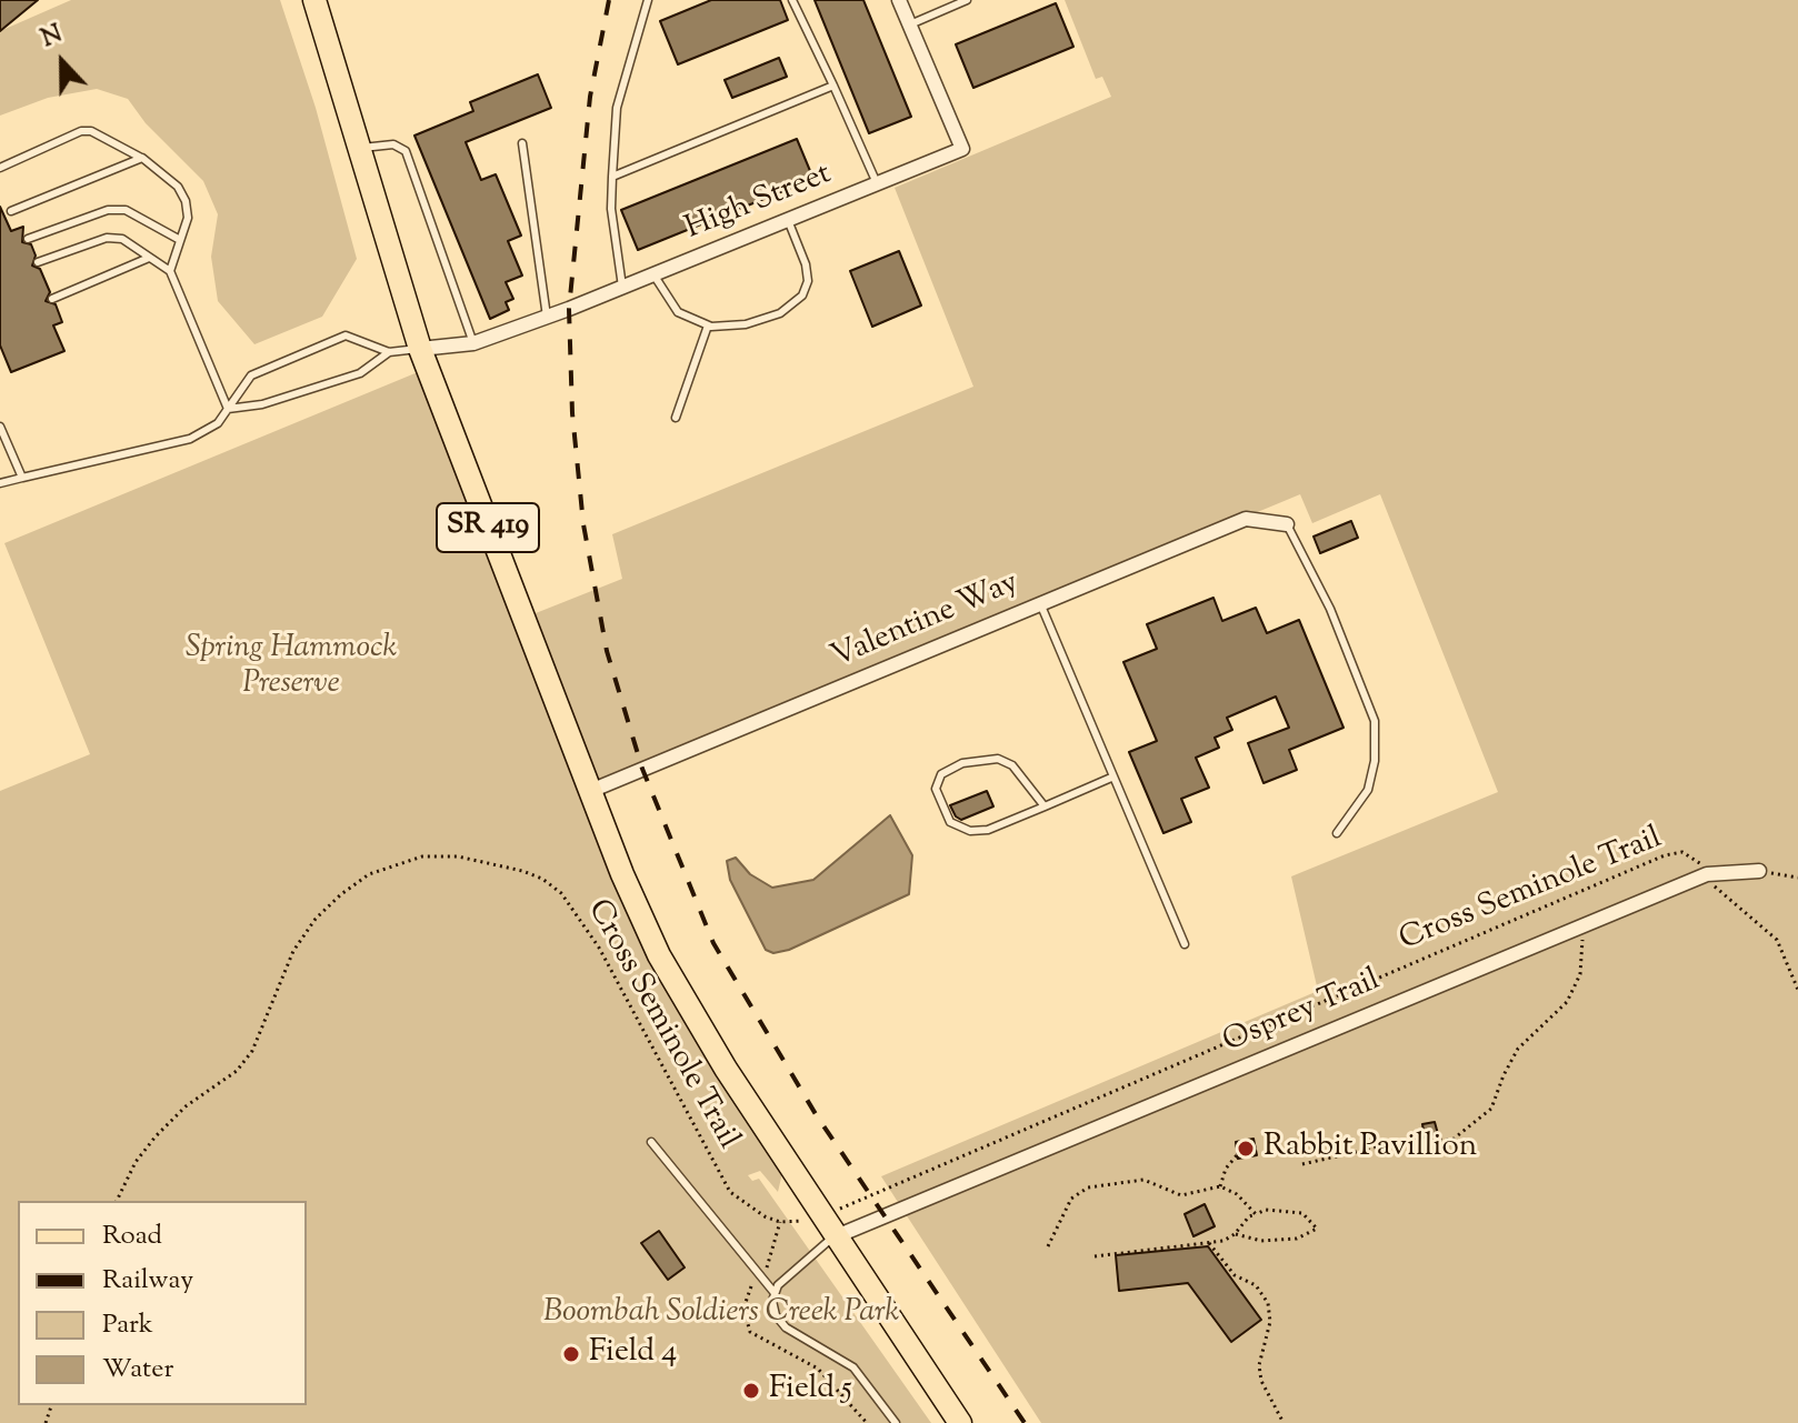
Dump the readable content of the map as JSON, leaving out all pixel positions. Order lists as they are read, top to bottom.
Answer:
{
  "streets": {
    "main road": ["SR 419"],
    "street": ["High Street", "Valentine Way", "Osprey Trail"],
    "path": ["Cross Seminole Trail"]
  },
  "crossings": [
    ["High Street", "SR 419"],
    ["SR 419", "Valentine Way"],
    ["SR 419", "Osprey Trail"]
  ],
  "parks": ["Spring Hammock Preserve", "Boombah Soldiers Creek Park"],
  "places": ["Rabbit Pavillion", "Field 4", "Field 5"],
  "legend": [
    "Road",
    "Railway",
    "Park",
    "Water"
  ],
  "north": "top"
}
